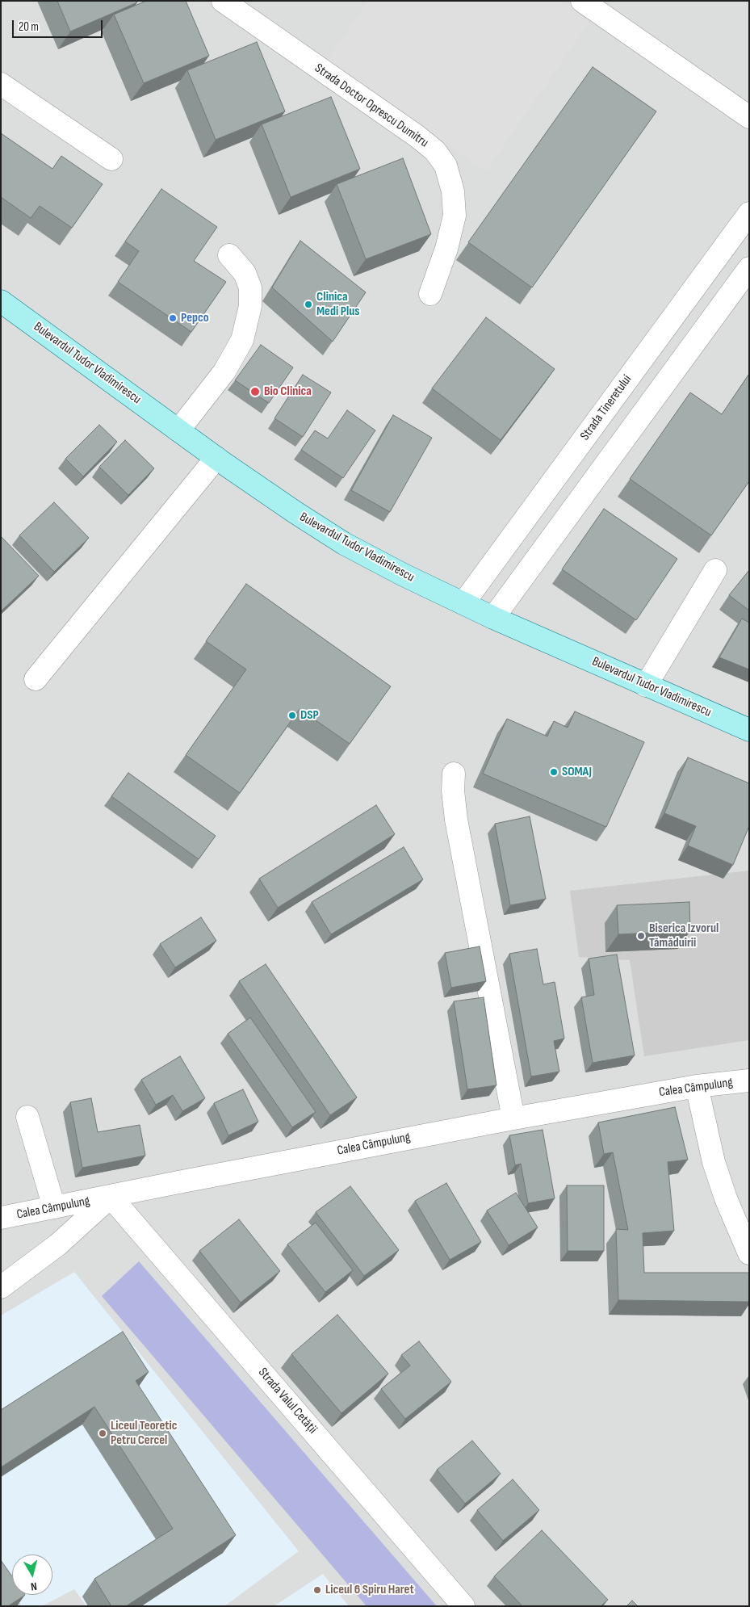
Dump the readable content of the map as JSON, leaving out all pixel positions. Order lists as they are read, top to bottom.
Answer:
{
  "streets": {
    "main road": ["Bulevardul Tudor Vladimirescu"],
    "street": [
      "Strada Doctor Oprescu Dumitru",
      "Strada Tineretului",
      "Calea Câmpulung",
      "Strada Valul Cetății"
    ]
  },
  "crossings": [
    ["Bulevardul Tudor Vladimirescu", "Strada Tineretului"],
    ["Calea Câmpulung", "Strada Valul Cetății"]
  ],
  "places": [
    "Clinica Medi Plus",
    "Pepco",
    "Bio Clinica",
    "DSP",
    "SOMAJ",
    "Biserica Izvorul Tămăduirii",
    "Liceul Teoretic Petru Cercel",
    "Liceul 6 Spiru Haret"
  ],
  "scale_bar": "20 m",
  "north": "bottom"
}
